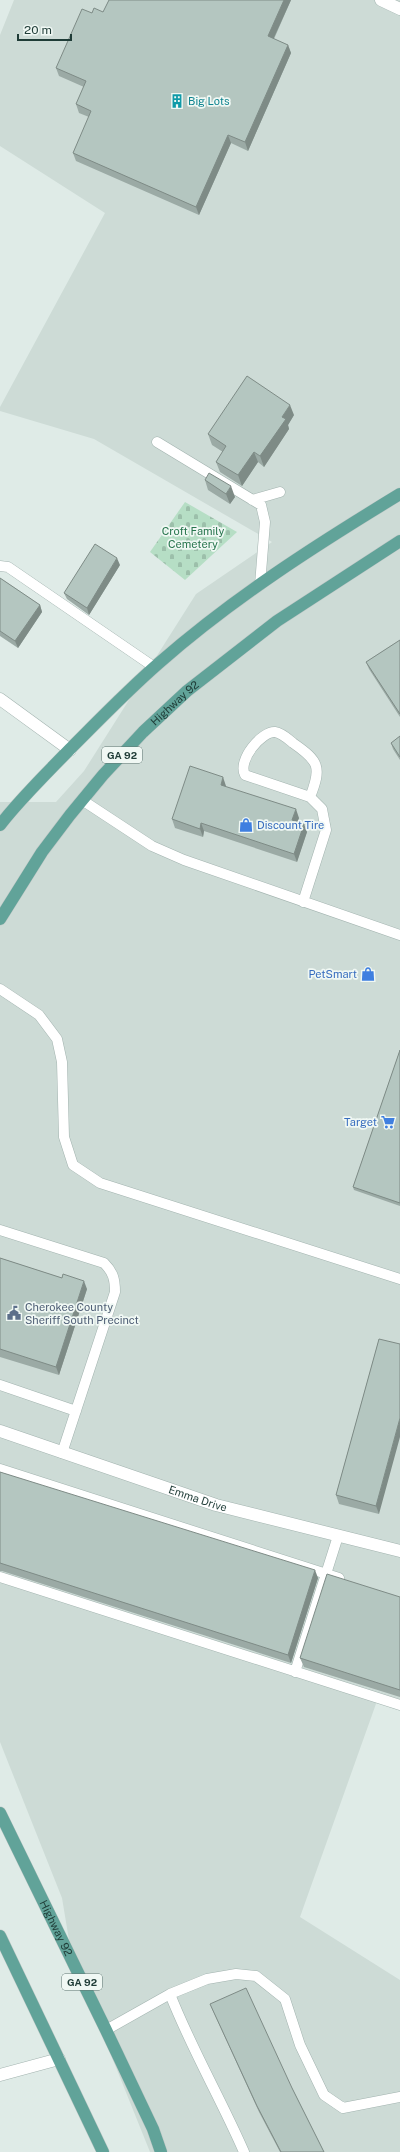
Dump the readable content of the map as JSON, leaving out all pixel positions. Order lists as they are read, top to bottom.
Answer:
{
  "streets": {
    "main road": ["Highway 92", "GA 92"],
    "street": ["Emma Drive"]
  },
  "parks": ["Croft Family Cemetery"],
  "places": {
    "building": ["Big Lots"],
    "shop": ["Discount Tire", "PetSmart"],
    "supermarket": ["Target"],
    "public building": ["Cherokee County Sheriff South Precinct"]
  },
  "scale_bar": "20 m"
}
